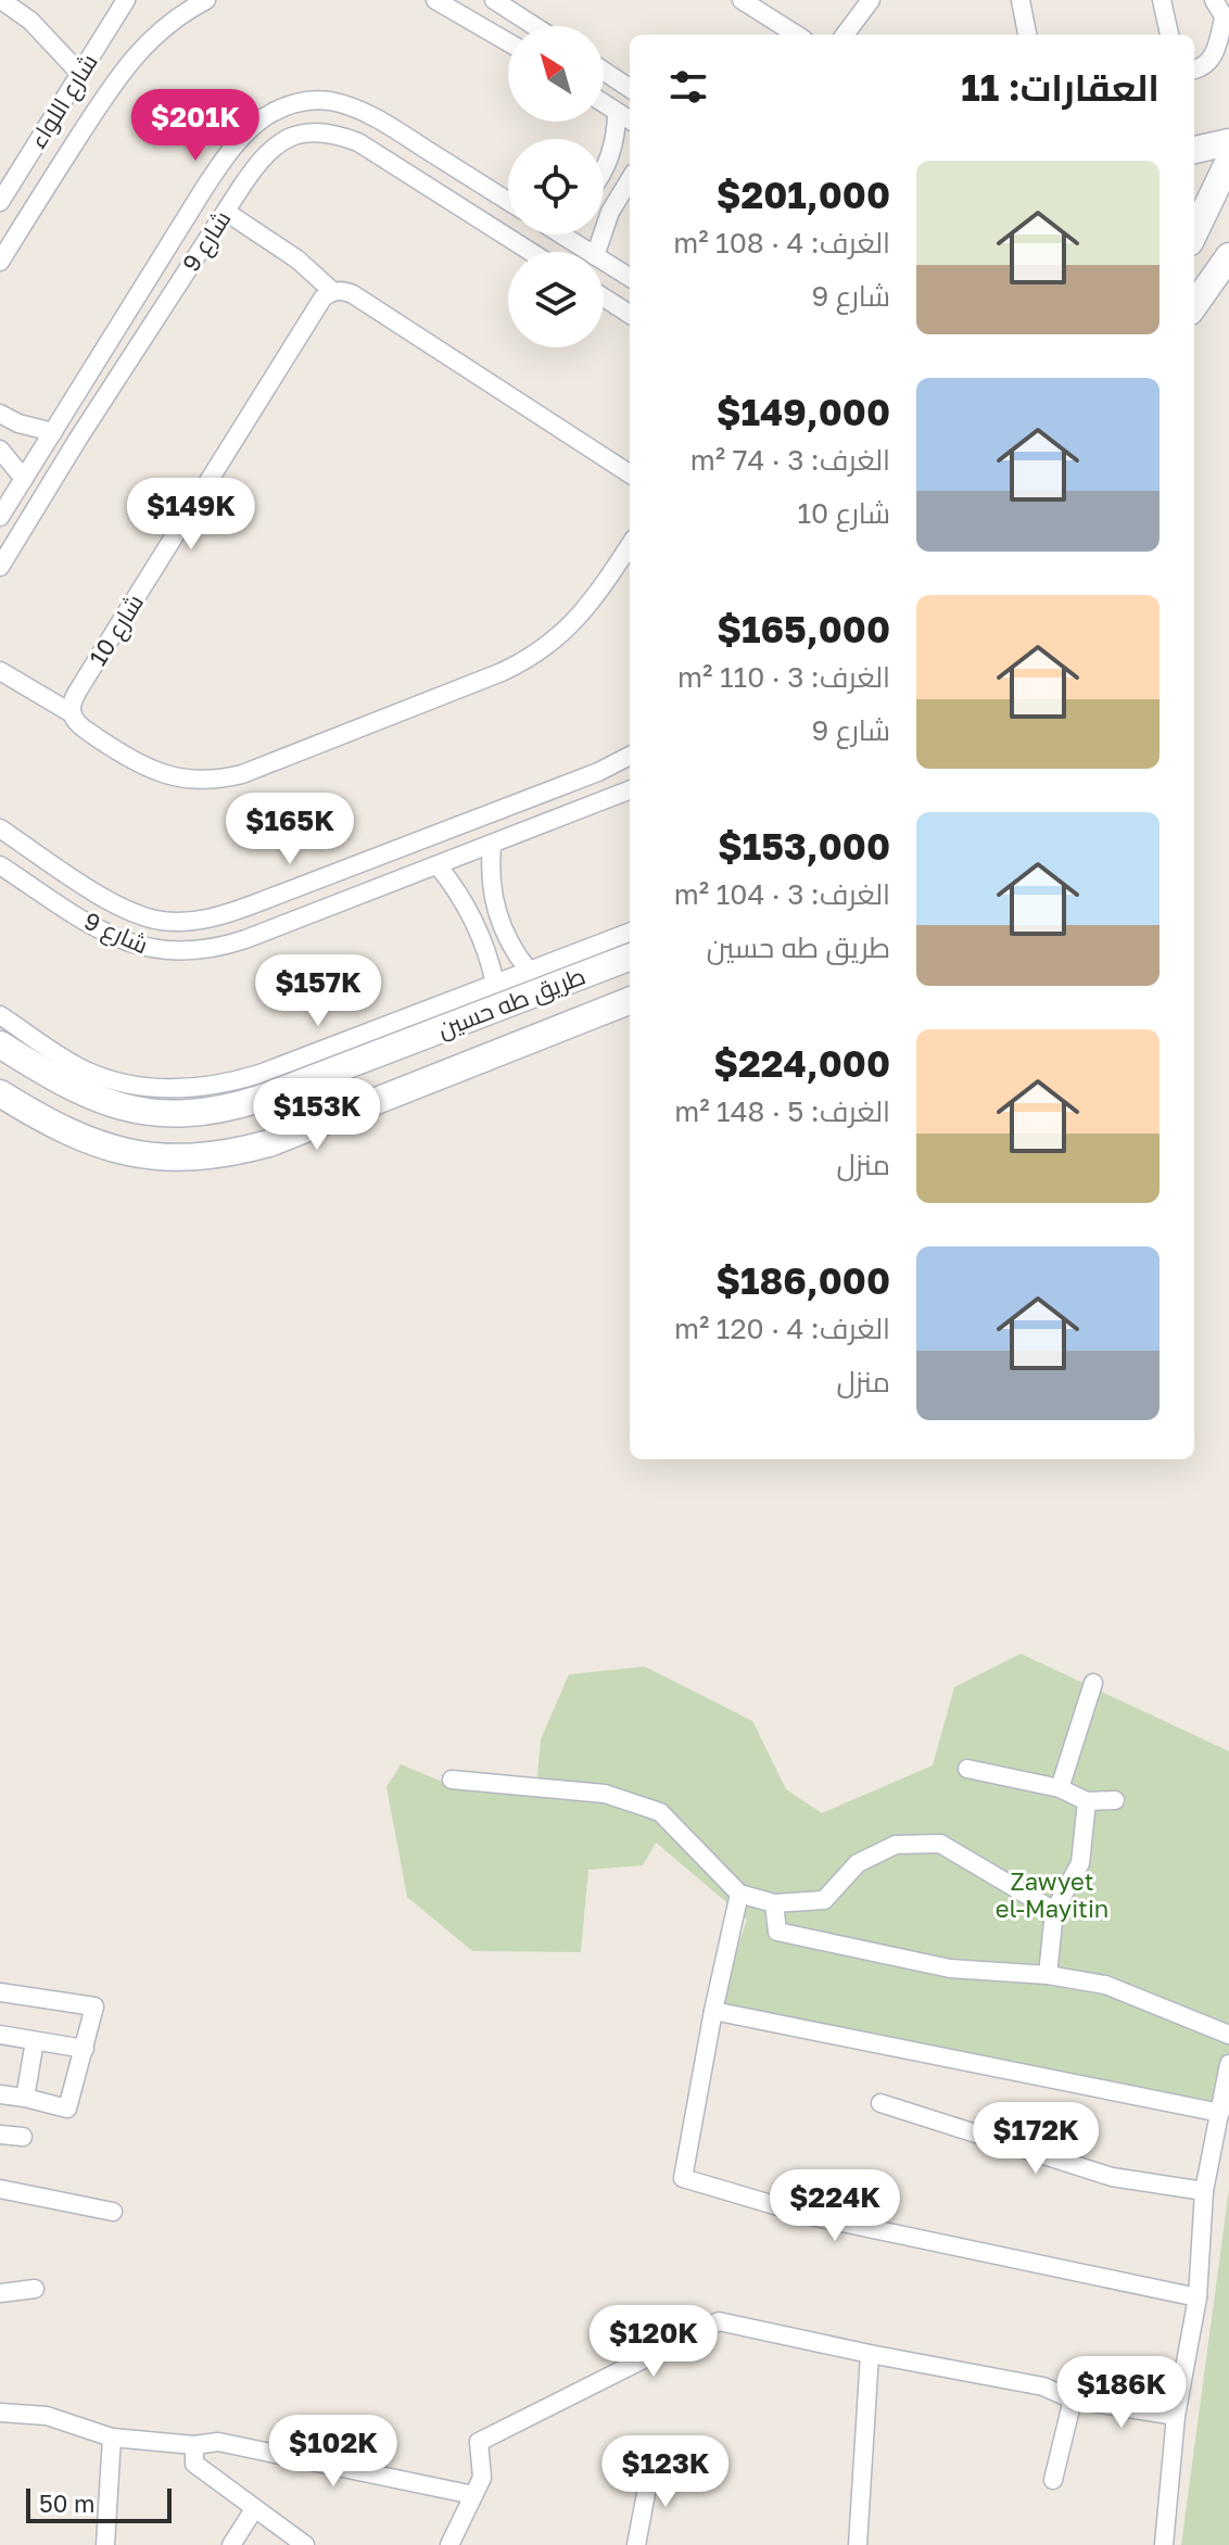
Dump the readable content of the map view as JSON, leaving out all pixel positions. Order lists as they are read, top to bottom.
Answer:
{
  "streets": {
    "main road": ["طريق طه حسين"],
    "street": ["شارع اللواء", "شارع 9", "شارع 10"]
  },
  "parks": ["Zawyet el-Mayitin"],
  "scale_bar": "50 m",
  "north": "top left",
  "page": {
    "heading": "العقارات: 11",
    "price": [
      "$201K",
      "$149K",
      "$165K",
      "$157K",
      "$153K",
      "$172K",
      "$224K",
      "$120K",
      "$186K",
      "$102K",
      "$123K"
    ],
    "list": [
      {
        "name": "$201,000",
        "note": "الغرف: 4 · 108 m² · شارع 9"
      },
      {
        "name": "$149,000",
        "note": "الغرف: 3 · 74 m² · شارع 10"
      },
      {
        "name": "$165,000",
        "note": "الغرف: 3 · 110 m² · شارع 9"
      },
      {
        "name": "$153,000",
        "note": "الغرف: 3 · 104 m² · طريق طه حسين"
      },
      {
        "name": "$224,000",
        "note": "الغرف: 5 · 148 m² · منزل"
      },
      {
        "name": "$186,000",
        "note": "الغرف: 4 · 120 m² · منزل"
      }
    ],
    "scale": "50 m"
  }
}
